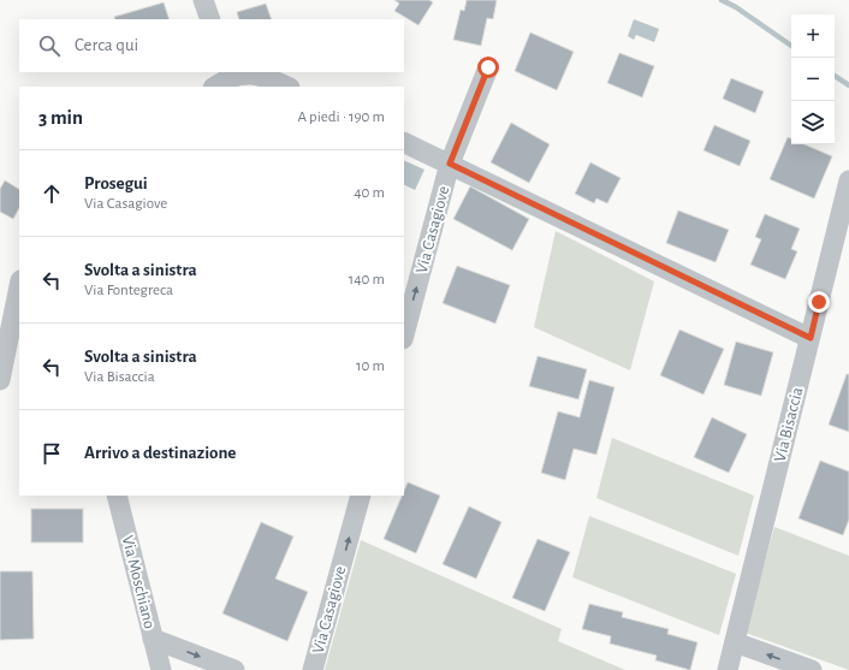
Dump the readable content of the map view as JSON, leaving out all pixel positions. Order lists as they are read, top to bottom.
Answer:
{
  "streets": {
    "street": ["Via Casagiove", "Via Bisaccia", "Via Moschiano"]
  },
  "one_way": ["Via Casagiove"],
  "page": {
    "map_buttons": ["+", "−"],
    "search": "Cerca qui",
    "heading": ["3 min", "A piedi · 190 m"],
    "list": [
      ["Prosegui", "Via Casagiove", "40 m"],
      ["Svolta a sinistra", "Via Fontegreca", "140 m"],
      ["Svolta a sinistra", "Via Bisaccia", "10 m"],
      "Arrivo a destinazione"
    ]
  }
}
